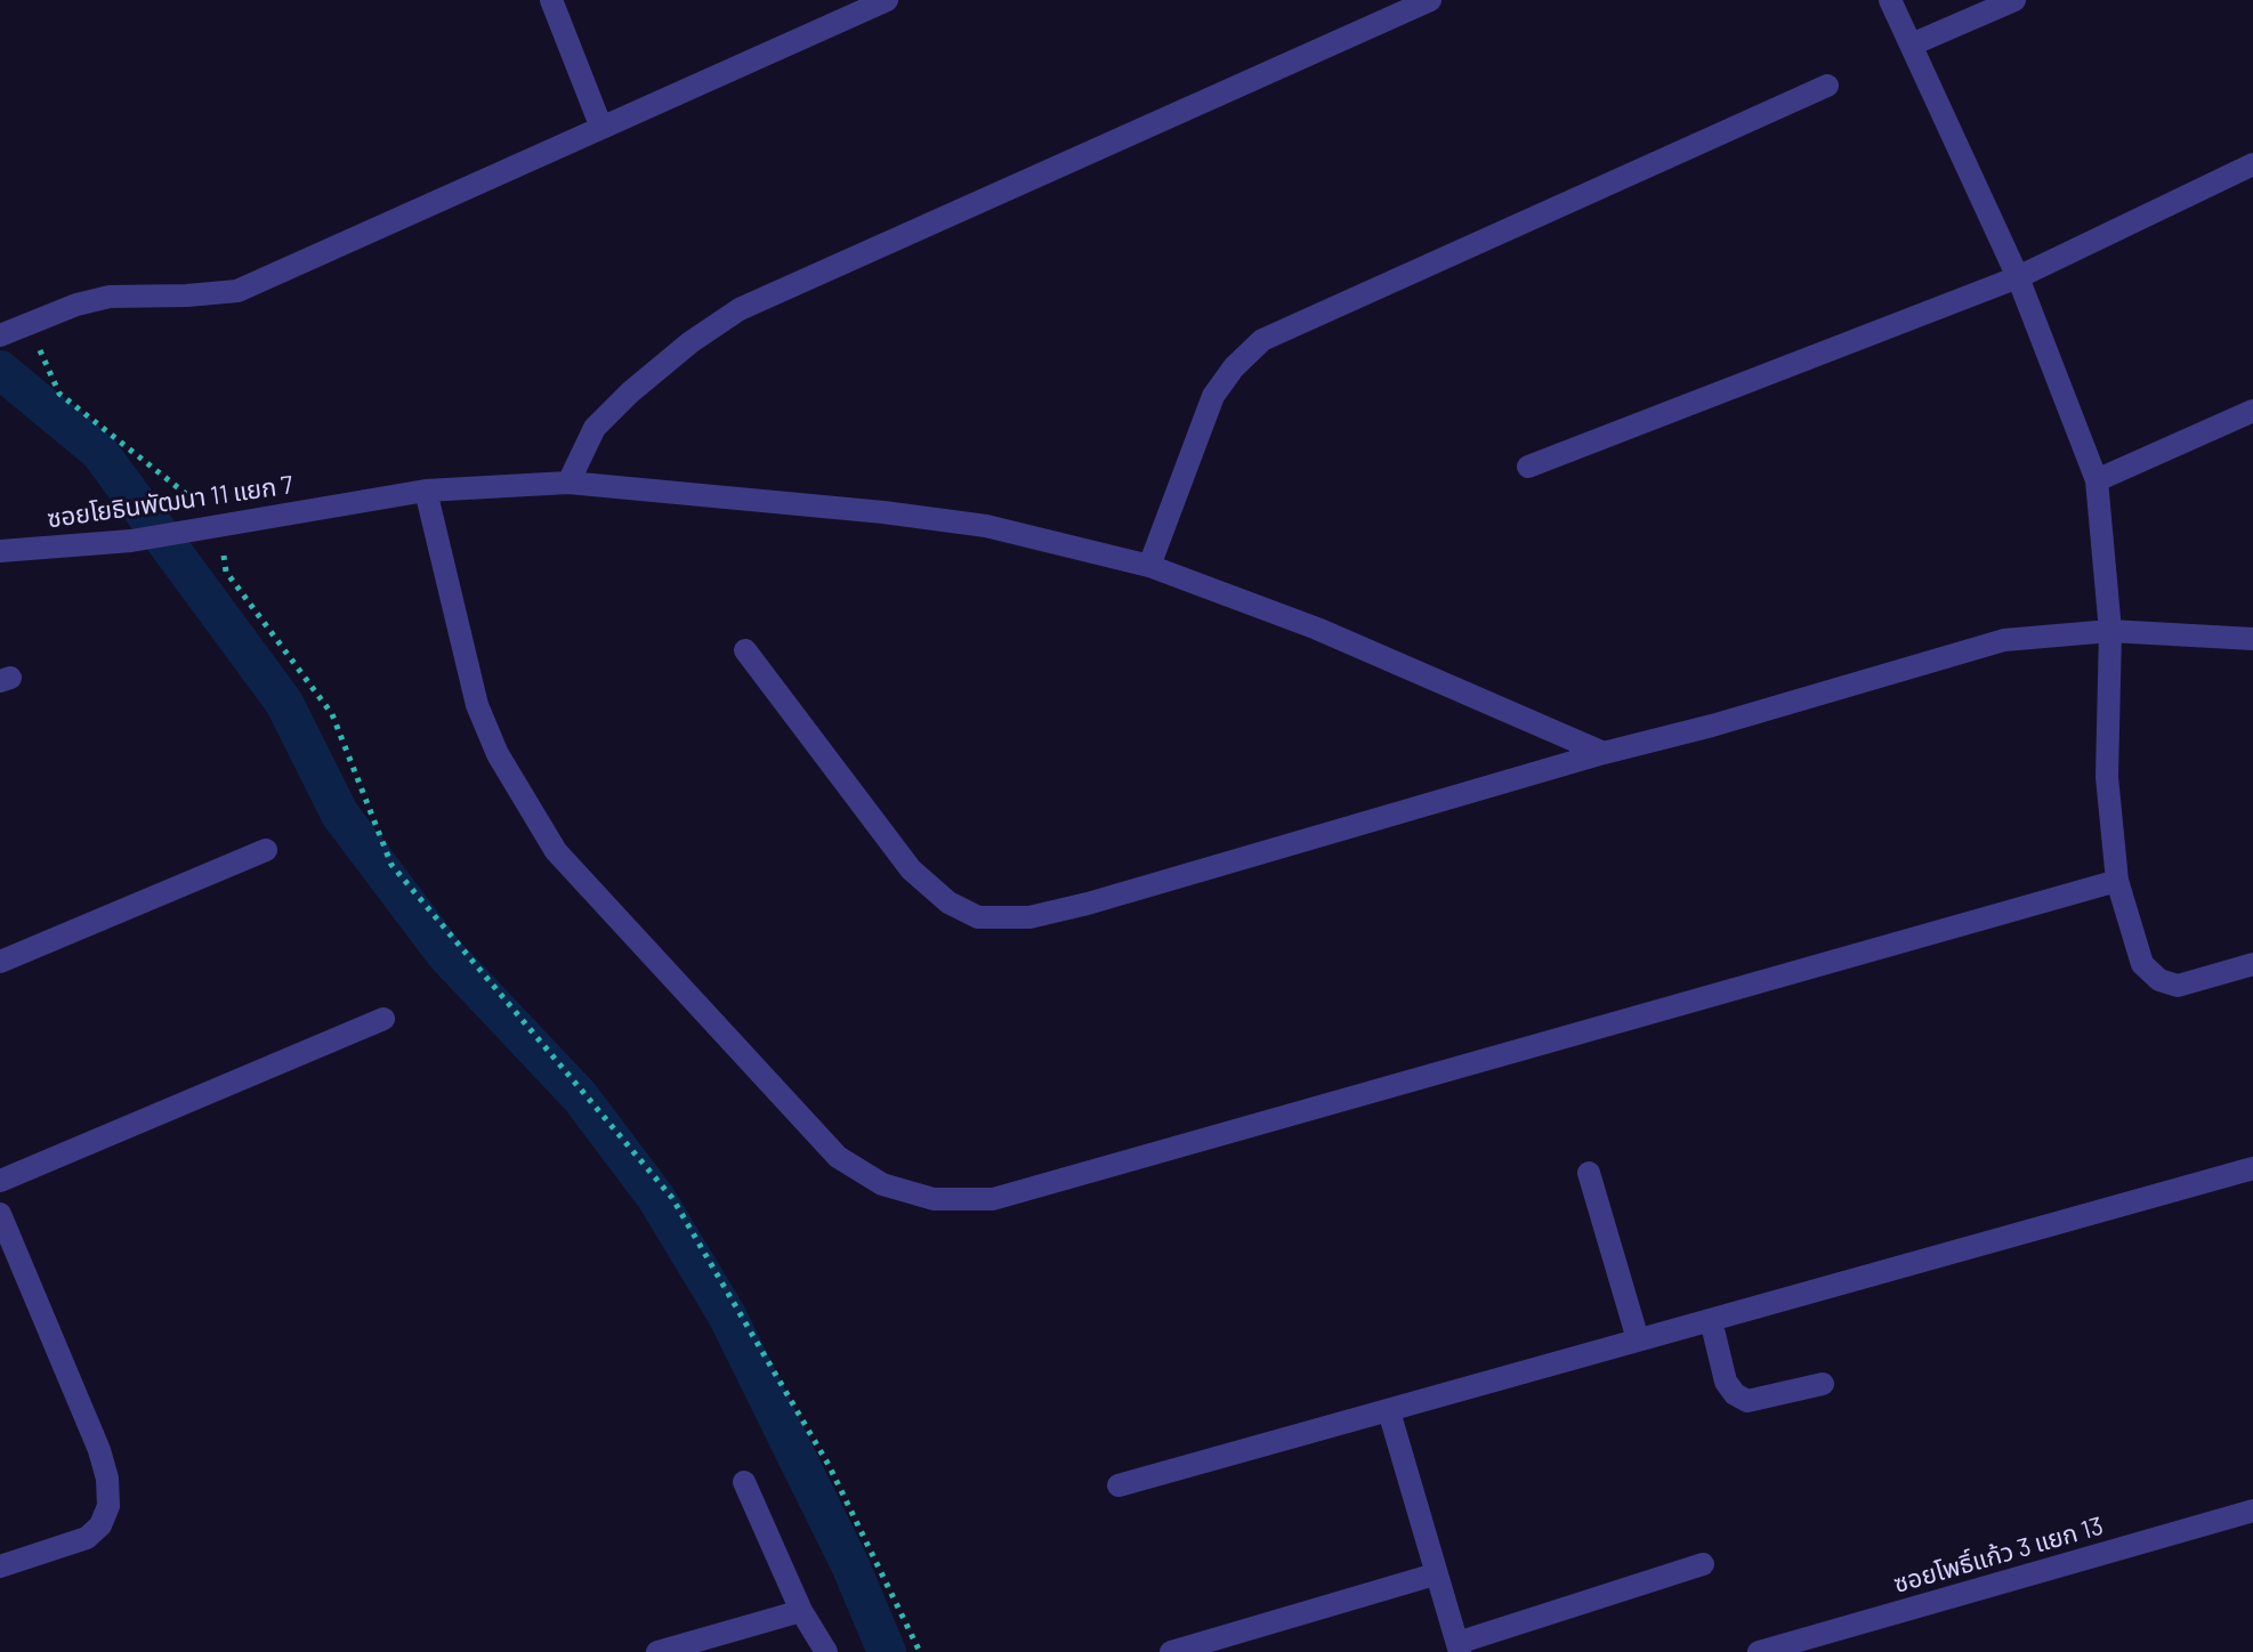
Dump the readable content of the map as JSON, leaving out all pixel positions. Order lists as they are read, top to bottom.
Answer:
{
  "streets": {
    "street": ["ซอยโยธินพัฒนา 11 แยก 7", "ซอยโพธิ์แก้ว 3 แยก 13"]
  }
}
